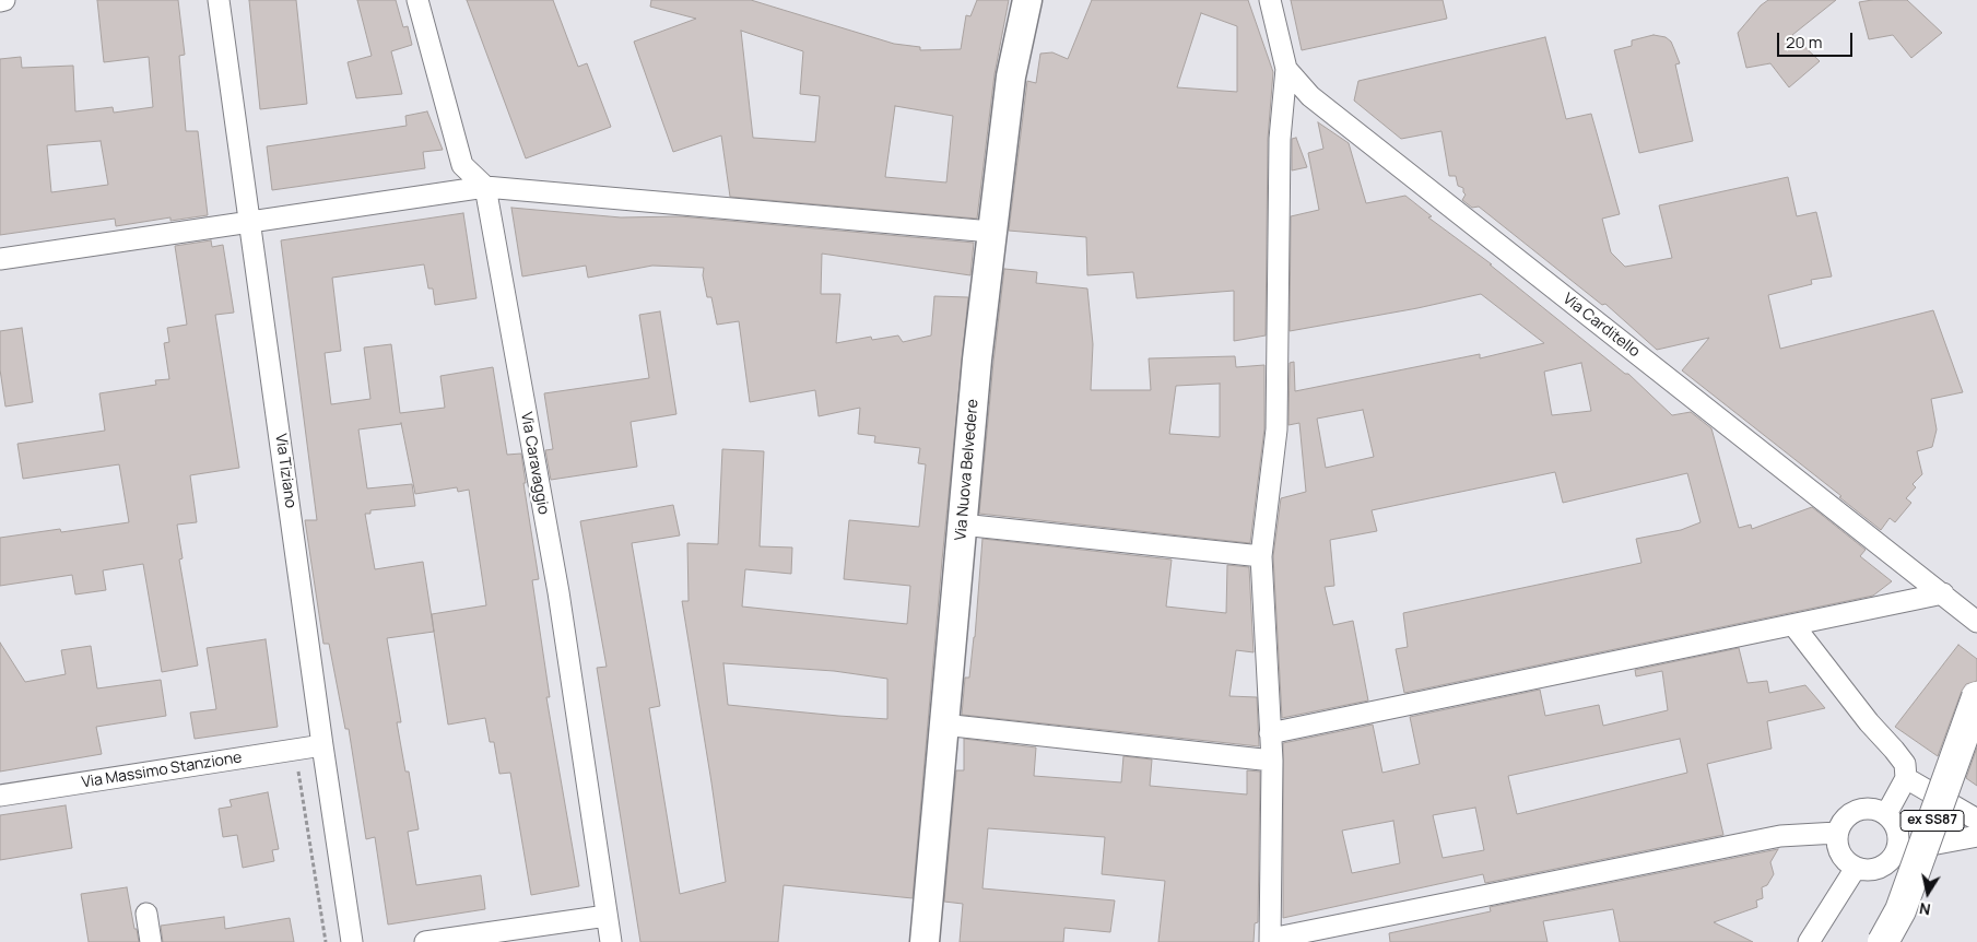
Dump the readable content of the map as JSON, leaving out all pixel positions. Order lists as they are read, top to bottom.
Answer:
{
  "streets": {
    "highway": ["ex SS87"],
    "street": [
      "Via Carditello",
      "Via Caravaggio",
      "Via Nuova Belvedere",
      "Via Tiziano",
      "Via Massimo Stanzione"
    ]
  },
  "crossings": [
    ["Via Tiziano", "Via Massimo Stanzione"]
  ],
  "scale_bar": "20 m",
  "north": "bottom"
}
